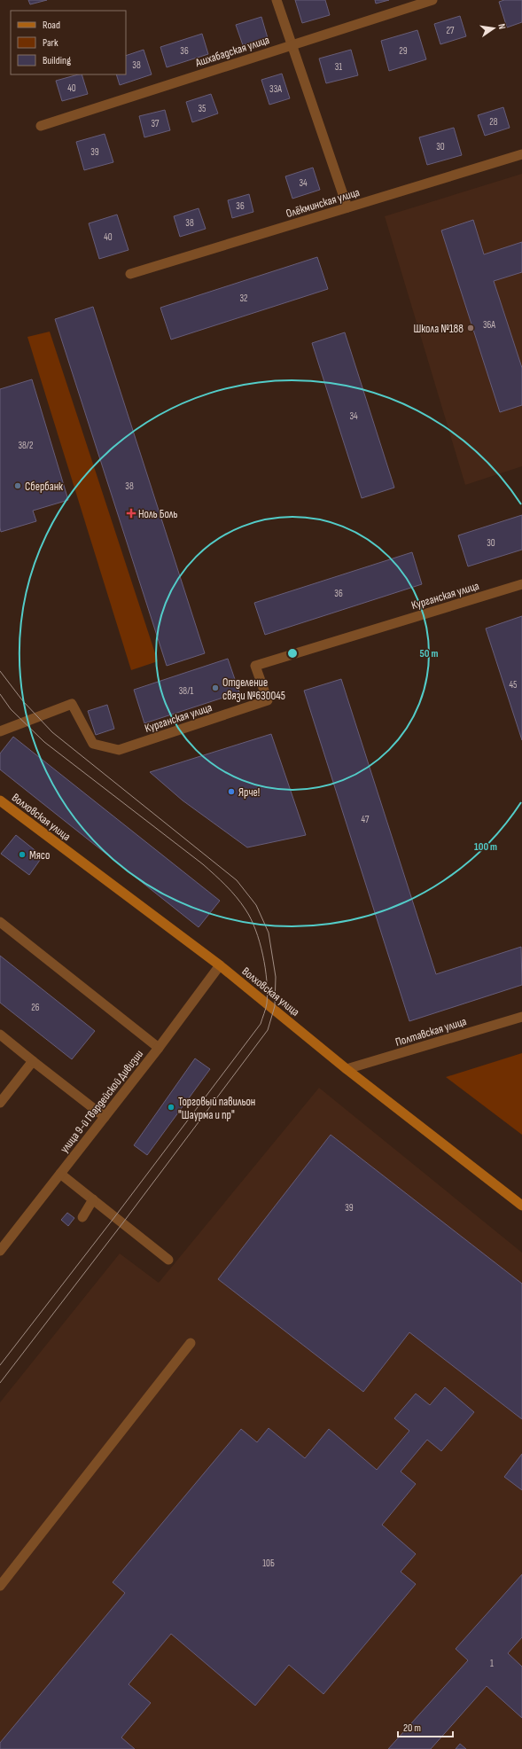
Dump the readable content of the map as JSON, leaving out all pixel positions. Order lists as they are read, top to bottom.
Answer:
{
  "streets": {
    "main road": ["Волховская улица"],
    "street": [
      "Ашхабадская улица",
      "Олёкминская улица",
      "Курганская улица",
      "Полтавская улица",
      "улица 9-й Гвардейской Дивизии"
    ]
  },
  "crossings": [
    ["Волховская улица", "Полтавская улица"],
    ["Волховская улица", "улица 9-й Гвардейской Дивизии"]
  ],
  "places": {
    "other": [
      "Школа №188",
      "Сбербанк",
      "Отделение связи №630045",
      "Ярче!",
      "Мясо",
      "Торговый павильон \"Шаурма и пр\""
    ],
    "health": ["Ноль Боль"]
  },
  "house_numbers": [
    "27",
    "36",
    "29",
    "38",
    "31",
    "40",
    "33А",
    "35",
    "28",
    "37",
    "30",
    "39",
    "34",
    "36",
    "38",
    "40",
    "32",
    "36А",
    "34",
    "38/2",
    "38",
    "30",
    "36",
    "45",
    "38/1",
    "47",
    "26",
    "39",
    "10Б",
    "1"
  ],
  "legend": ["Road", "Park", "Building"],
  "scale_bar": "20 m",
  "north": "right",
  "rings": ["50 m", "100 m"]
}
